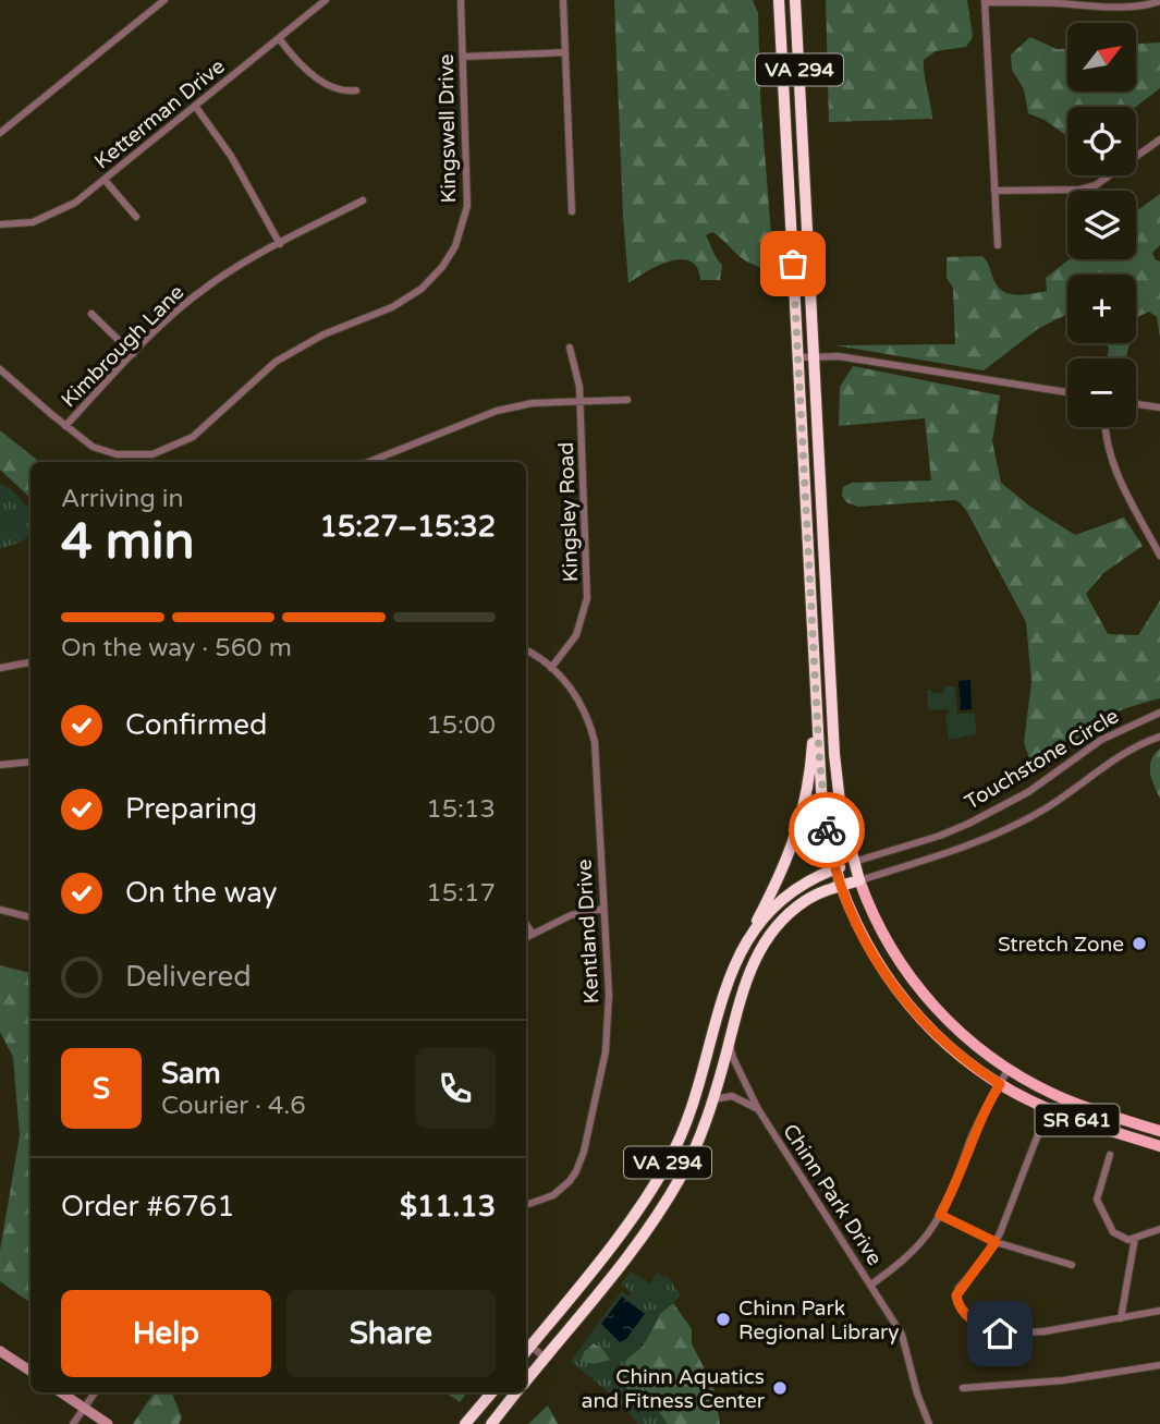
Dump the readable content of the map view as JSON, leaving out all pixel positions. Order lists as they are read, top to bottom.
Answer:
{
  "streets": {
    "highway": ["VA 294"],
    "main road": ["SR 641"],
    "street": [
      "Ketterman Drive",
      "Kingswell Drive",
      "Kimbrough Lane",
      "Kingsley Road",
      "Touchstone Circle",
      "Kentland Drive",
      "Chinn Park Drive"
    ]
  },
  "crossings": [
    ["VA 294", "Touchstone Circle"],
    ["VA 294", "SR 641"],
    ["VA 294", "Chinn Park Drive"],
    ["Kingswell Drive", "Kimbrough Lane"],
    ["Kingsley Road", "Kentland Drive"],
    ["Touchstone Circle", "SR 641"]
  ],
  "places": ["Stretch Zone", "Chinn Park Regional Library", "Chinn Aquatics and Fitness Center"],
  "north": "top right",
  "page": {
    "map_buttons": ["+", "−"],
    "heading": ["4 min", "Arriving in", "15:27–15:32"],
    "panel": [
      "Sam",
      "Courier · 4.6",
      "Order #6761",
      "$11.13"
    ],
    "bar": "On the way · 560 m",
    "list": [
      ["Confirmed", "15:00"],
      ["Preparing", "15:13"],
      ["On the way", "15:17"],
      "Delivered"
    ],
    "round": "S",
    "buttons": ["Help", "Share"]
  }
}
